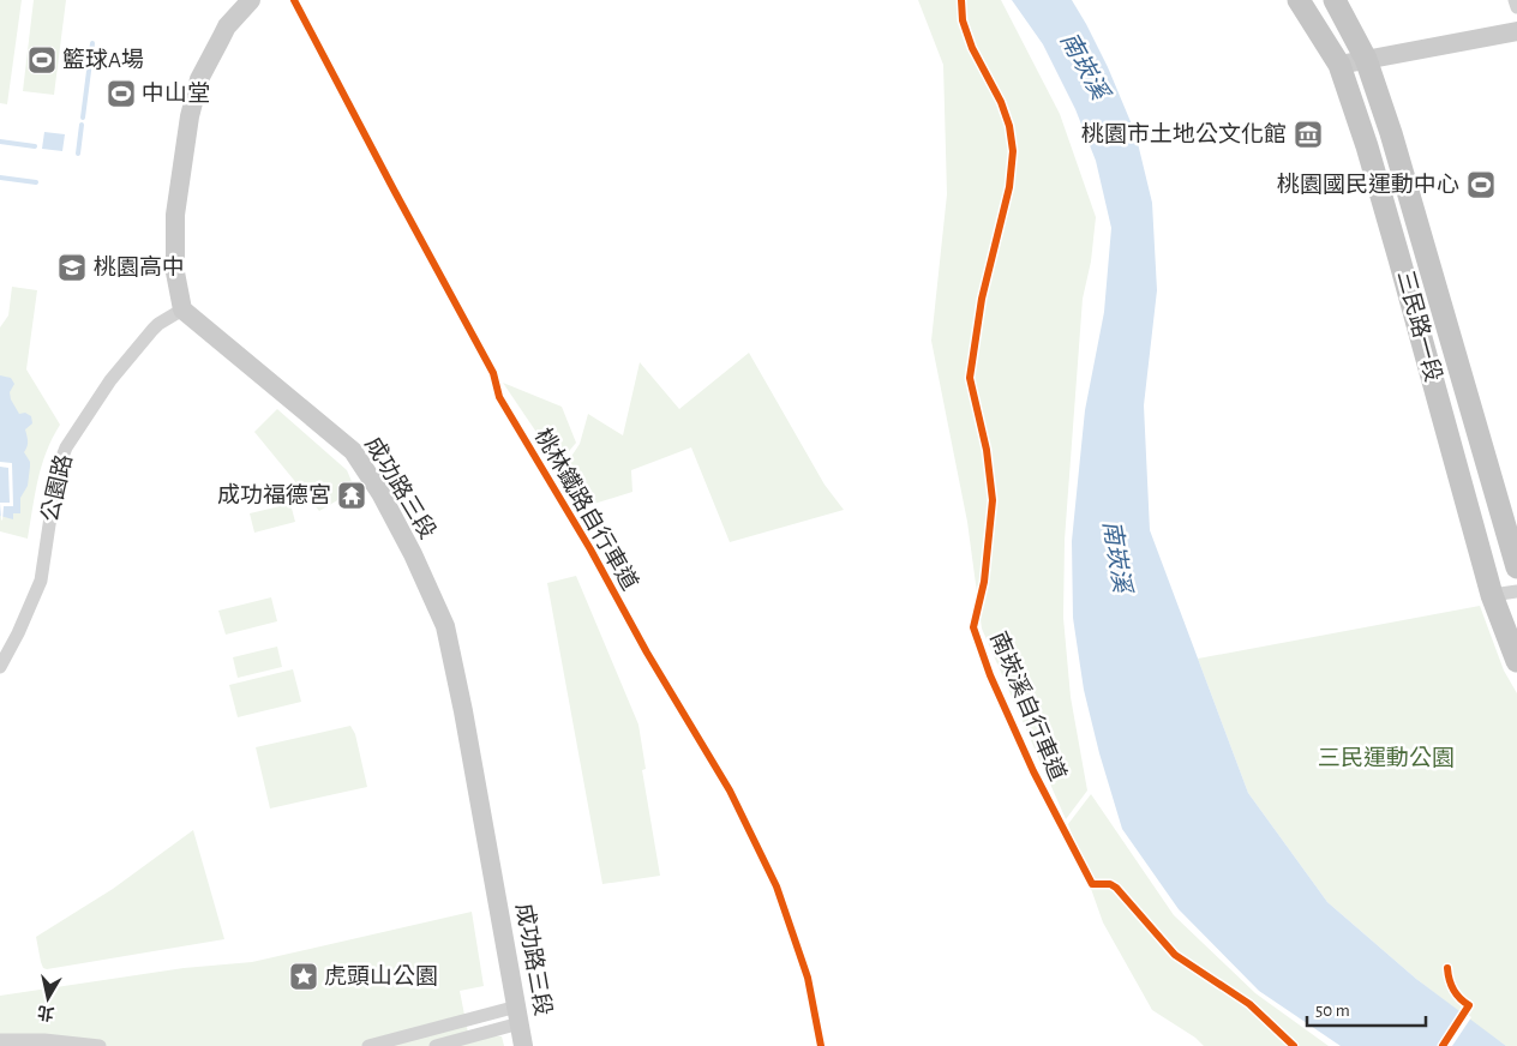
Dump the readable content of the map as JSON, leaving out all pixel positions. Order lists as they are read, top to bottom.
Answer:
{
  "streets": {
    "main road": ["三民路一段"],
    "street": ["公園路", "成功路三段"],
    "cycle path": ["桃林鐵路自行車道", "南崁溪自行車道"]
  },
  "crossings": [
    ["公園路", "成功路三段"]
  ],
  "water": ["南崁溪"],
  "parks": ["三民運動公園"],
  "places": {
    "sports": ["籃球A場", "中山堂", "桃園國民運動中心"],
    "museum": ["桃園市土地公文化館"],
    "school or university": ["桃園高中"],
    "temple": ["成功福德宮"],
    "place": ["虎頭山公園"]
  },
  "scale_bar": "50 m",
  "north": "bottom"
}
